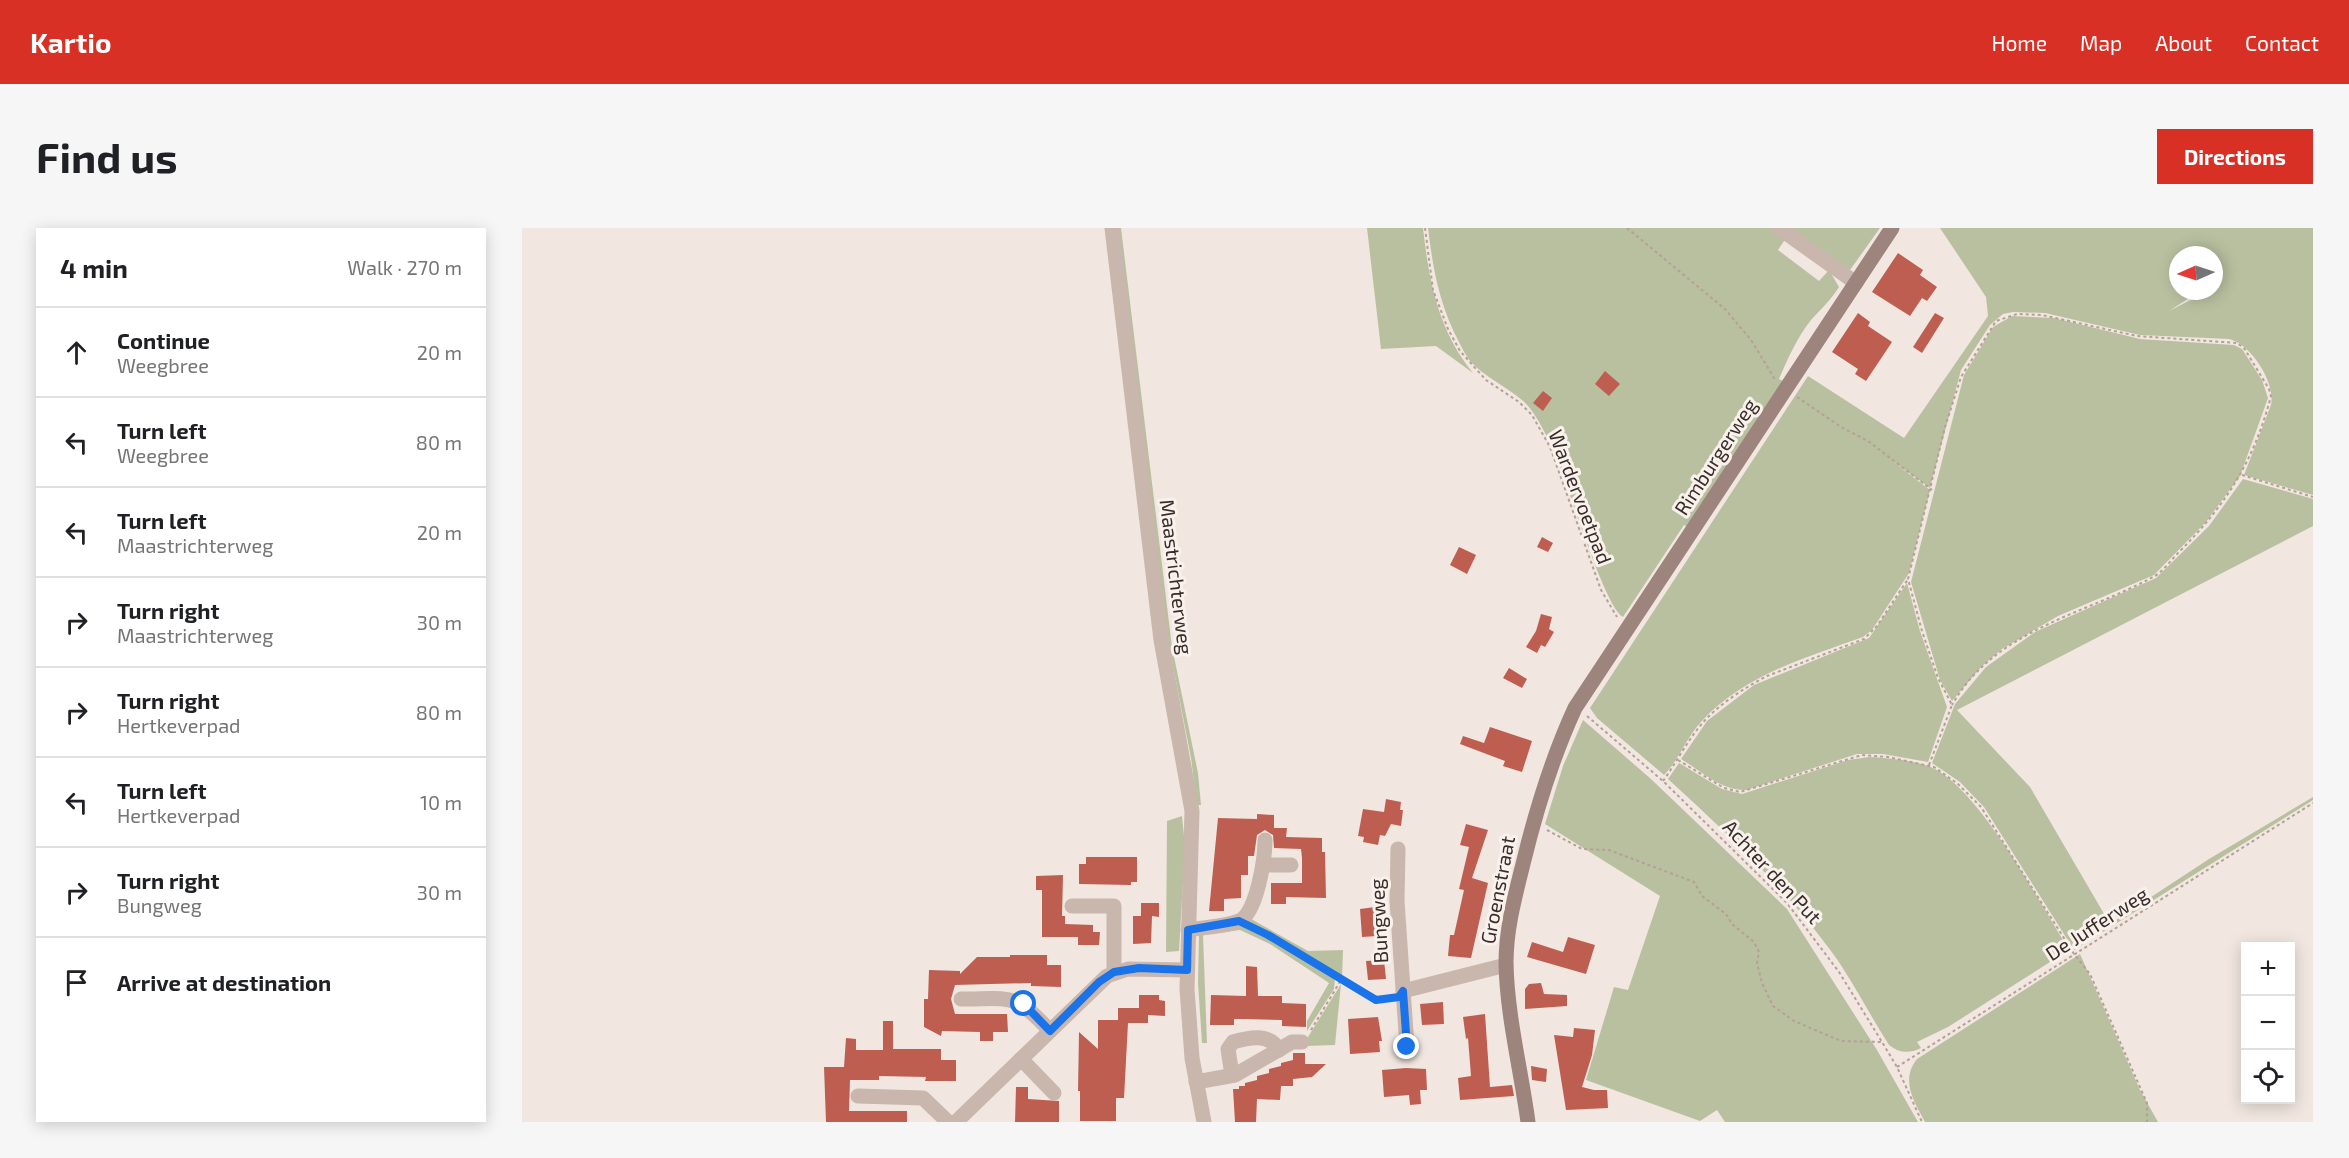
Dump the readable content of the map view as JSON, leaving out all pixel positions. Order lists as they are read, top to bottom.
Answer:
{
  "streets": {
    "street": [
      "Rimburgerweg",
      "Maastrichterweg",
      "Groenstraat",
      "Bungweg"
    ],
    "path": ["Wardervoetpad", "Achter den Put", "De Jufferweg"]
  },
  "crossings": [
    ["Rimburgerweg", "Wardervoetpad"],
    ["Rimburgerweg", "Achter den Put"],
    ["Rimburgerweg", "Groenstraat"],
    ["Achter den Put", "Groenstraat"],
    ["Achter den Put", "De Jufferweg"]
  ],
  "north": "left",
  "page": {
    "header": "Kartio",
    "nav": [
      "Home",
      "Map",
      "About",
      "Contact"
    ],
    "buttons": "Directions",
    "title": "Find us",
    "heading": ["4 min", "Walk · 270 m"],
    "list": [
      ["Continue", "Weegbree", "20 m"],
      ["Turn left", "Weegbree", "80 m"],
      ["Turn left", "Maastrichterweg", "20 m"],
      ["Turn right", "Maastrichterweg", "30 m"],
      ["Turn right", "Hertkeverpad", "80 m"],
      ["Turn left", "Hertkeverpad", "10 m"],
      ["Turn right", "Bungweg", "30 m"],
      "Arrive at destination"
    ],
    "map_buttons": ["+", "−"]
  }
}
